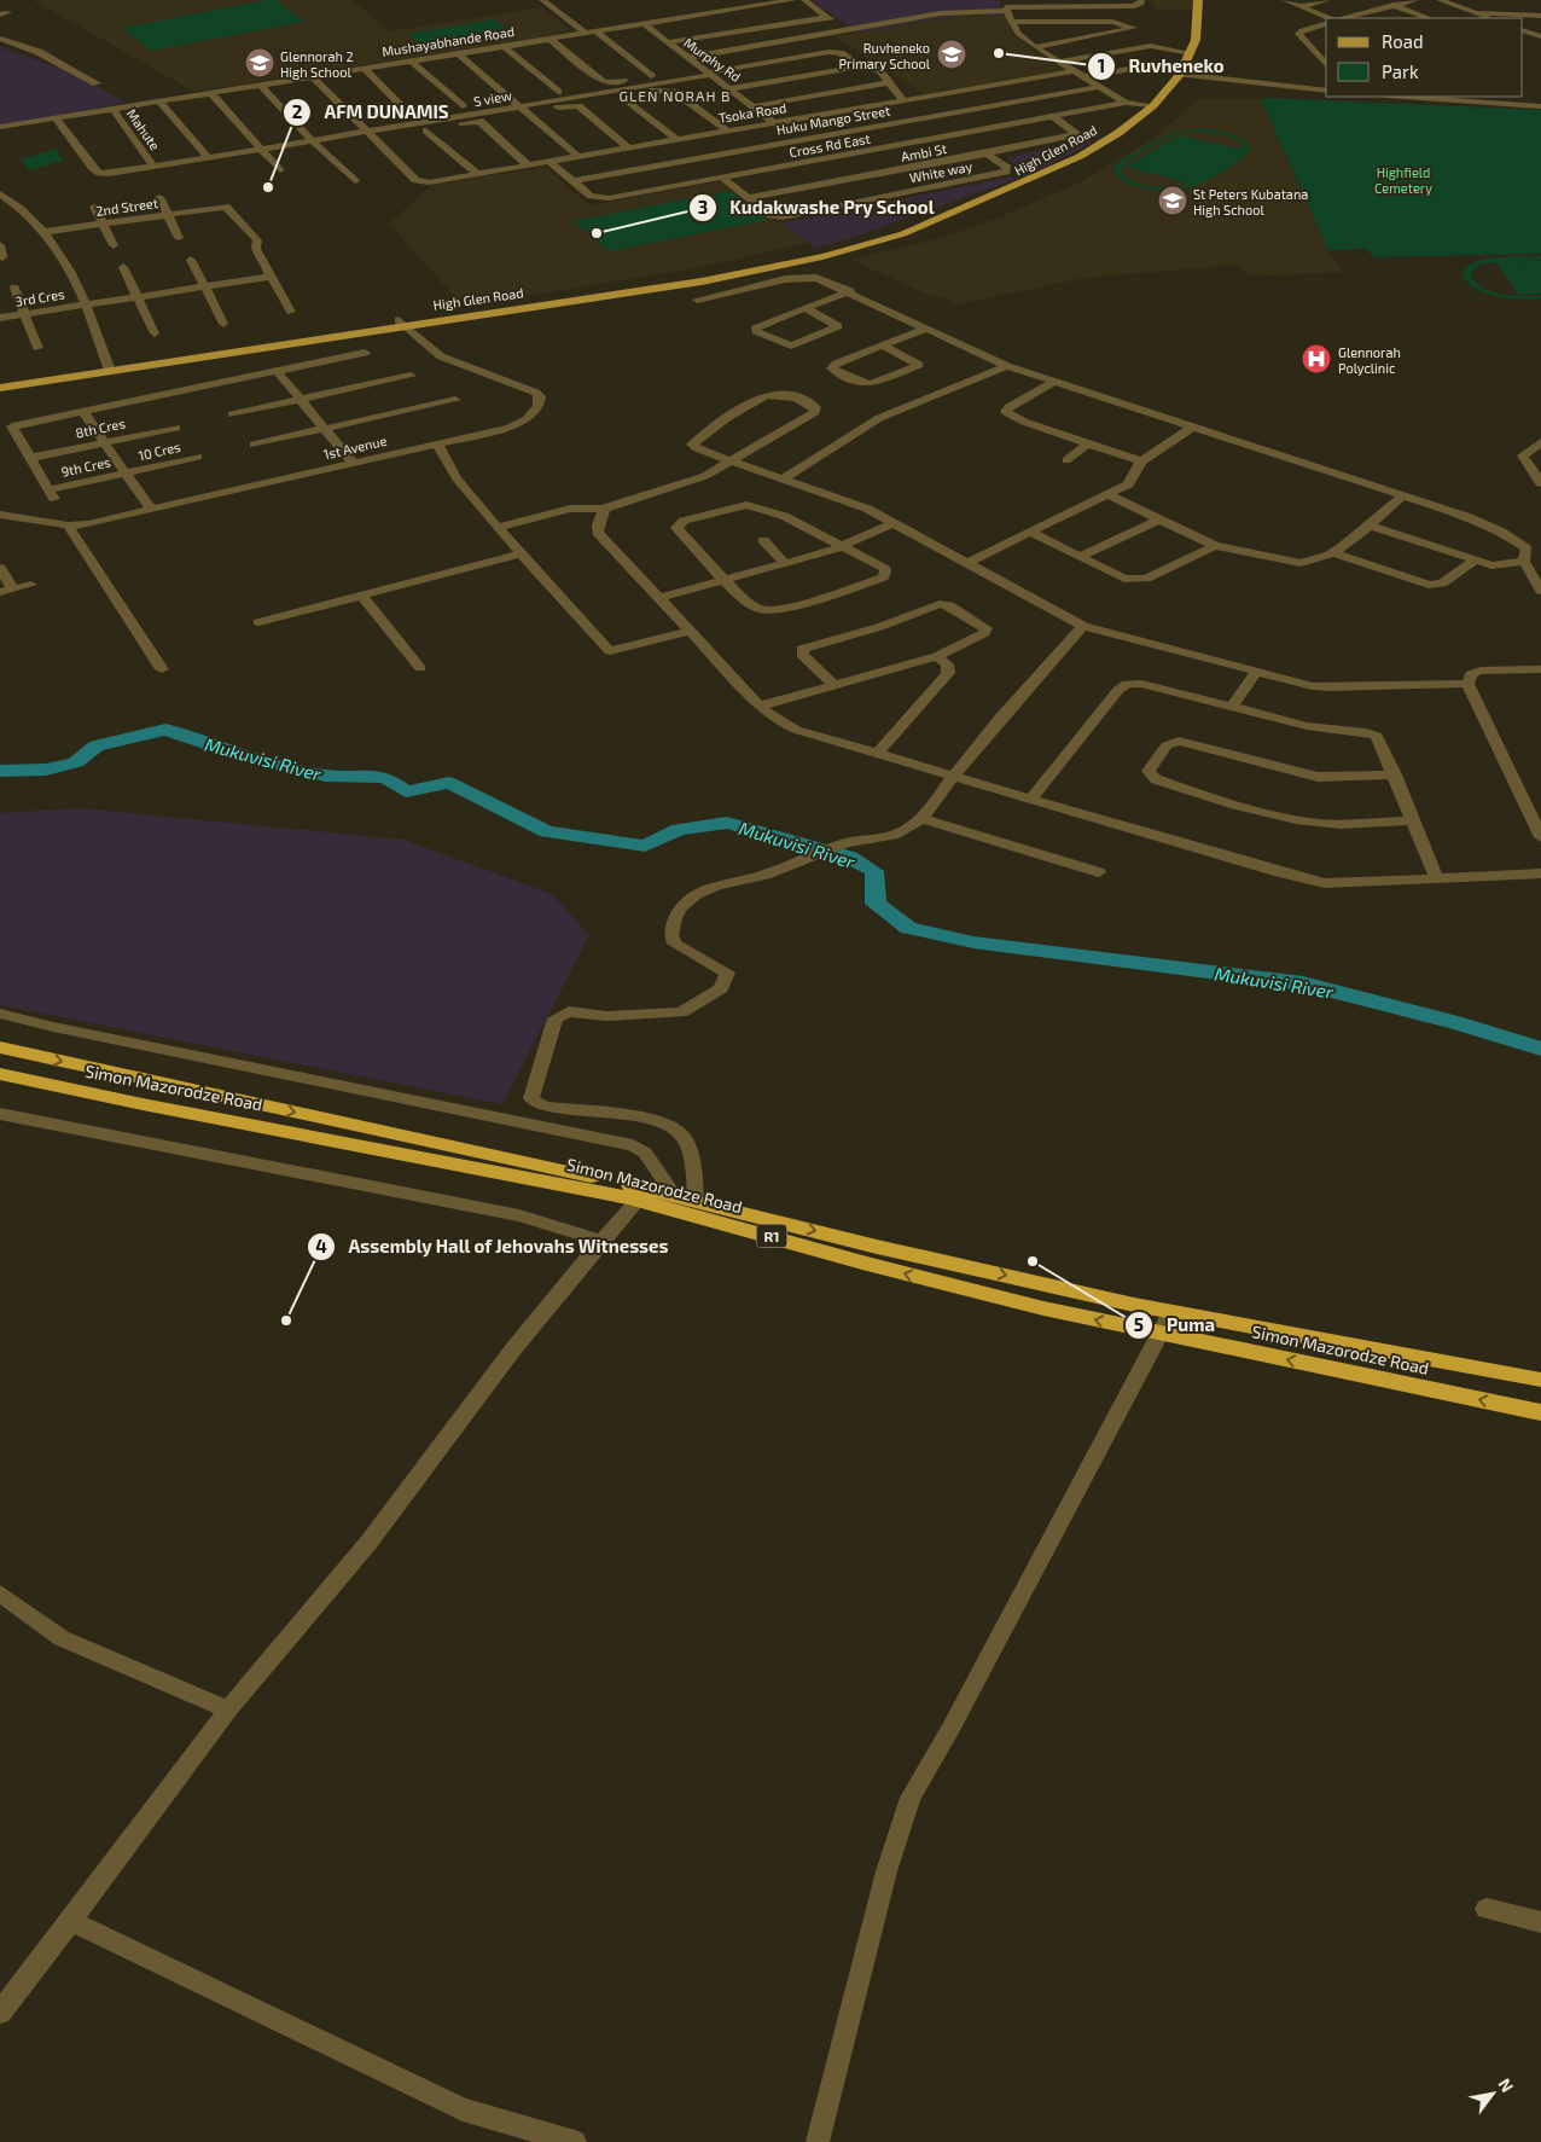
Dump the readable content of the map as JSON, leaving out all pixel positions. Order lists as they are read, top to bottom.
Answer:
{
  "streets": {
    "highway": ["Simon Mazorodze Road", "R1"],
    "main road": ["High Glen Road"],
    "street": [
      "Mushayabhande Road",
      "Murphy Rd",
      "S view",
      "Tsoka Road",
      "Huku Mango Street",
      "Mahute",
      "Cross Rd East",
      "Ambi St",
      "White way",
      "2nd Street",
      "3rd Cres",
      "8th Cres",
      "1st Avenue",
      "10 Cres",
      "9th Cres"
    ]
  },
  "crossings": [
    ["Mushayabhande Road", "Murphy Rd"],
    ["Mushayabhande Road", "S view"],
    ["Mushayabhande Road", "Mahute"],
    ["Murphy Rd", "S view"],
    ["Murphy Rd", "Tsoka Road"],
    ["Murphy Rd", "Huku Mango Street"],
    ["Murphy Rd", "Cross Rd East"],
    ["S view", "Tsoka Road"],
    ["S view", "Mahute"],
    ["Tsoka Road", "Cross Rd East"],
    ["Huku Mango Street", "Cross Rd East"],
    ["Cross Rd East", "Ambi St"],
    ["Cross Rd East", "White way"],
    ["High Glen Road", "1st Avenue"],
    ["Ambi St", "White way"],
    ["2nd Street", "3rd Cres"],
    ["8th Cres", "9th Cres"],
    ["10 Cres", "9th Cres"]
  ],
  "districts": ["GLEN NORAH B"],
  "water": ["Mukuvisi River"],
  "parks": ["Highfield Cemetery"],
  "places": {
    "other": [
      "Ruvheneko",
      "AFM DUNAMIS",
      "Kudakwashe Pry School",
      "Puma",
      "Assembly Hall of Jehovahs Witnesses"
    ],
    "school or university": ["Ruvheneko Primary School", "Glennorah 2 High School", "St Peters Kubatana High School"],
    "hospital": ["Glennorah Polyclinic"]
  },
  "legend": ["Road", "Park"],
  "north": "top right"
}
